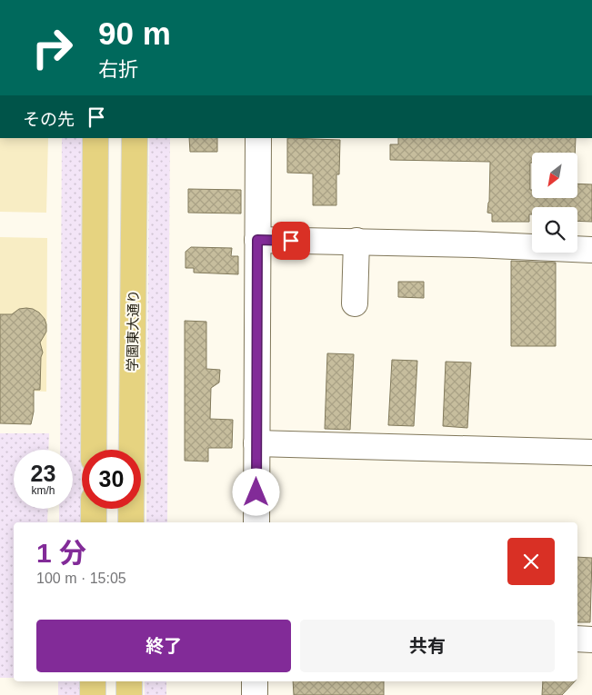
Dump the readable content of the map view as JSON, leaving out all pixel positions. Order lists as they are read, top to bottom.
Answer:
{
  "streets": {
    "main road": ["学園東大通り"]
  },
  "north": "bottom left",
  "page": {
    "turn": ["90 m", "右折"],
    "then": "その先",
    "speed": "23 km/h",
    "limit": "30",
    "heading": ["1 分", "100 m · 15:05"],
    "buttons": ["終了", "共有"]
  }
}
